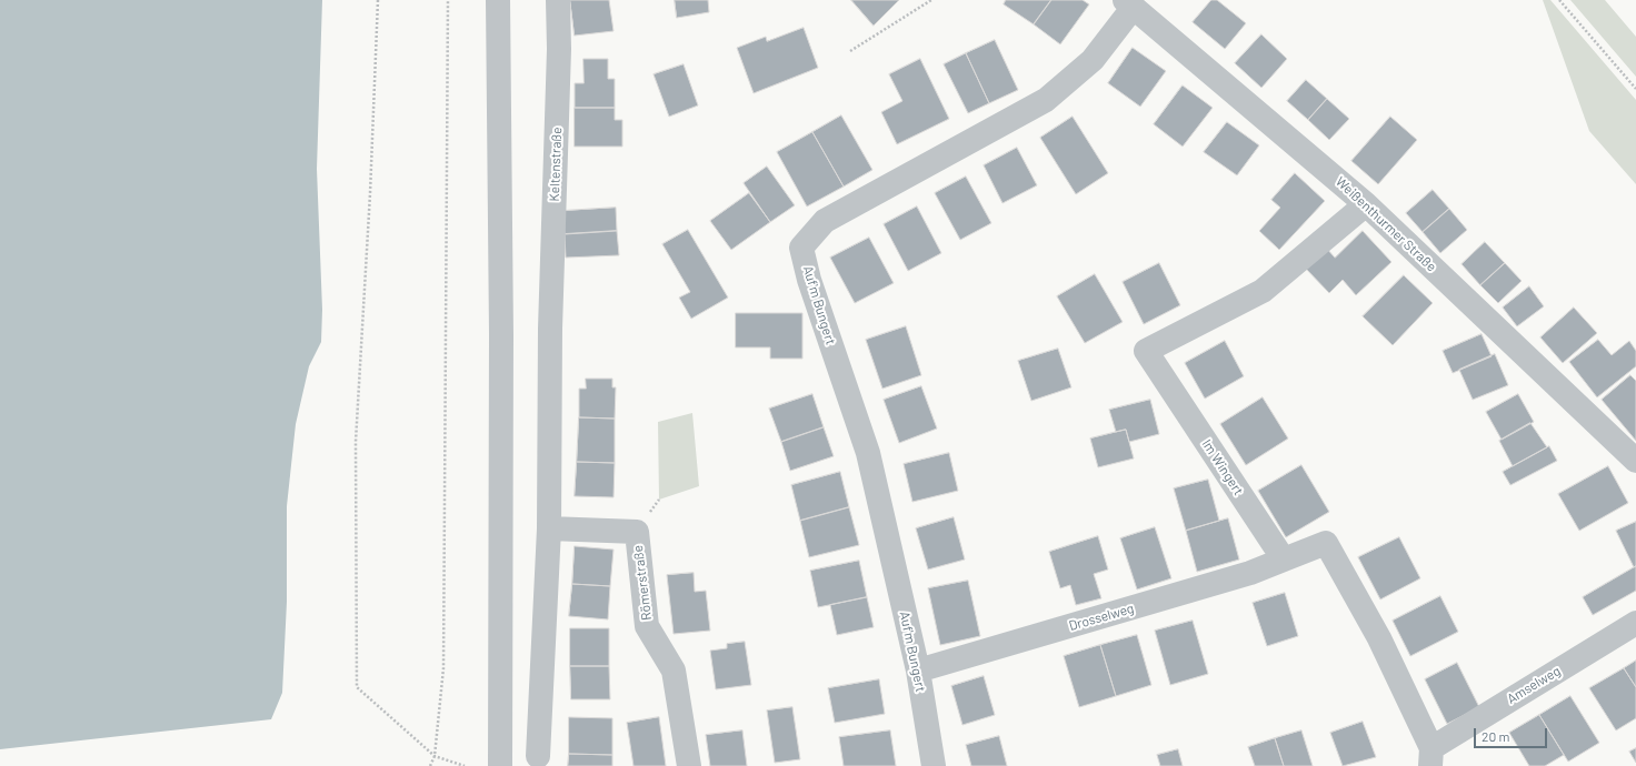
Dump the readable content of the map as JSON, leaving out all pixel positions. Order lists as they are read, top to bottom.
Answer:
{
  "streets": {
    "street": [
      "Keltenstraße",
      "Weißenthurmer Straße",
      "Auf'm Bungert",
      "Im Wingert",
      "Römerstraße",
      "Drosselweg",
      "Amselweg"
    ]
  },
  "crossings": [
    ["Keltenstraße", "Römerstraße"],
    ["Weißenthurmer Straße", "Auf'm Bungert"],
    ["Weißenthurmer Straße", "Im Wingert"],
    ["Auf'm Bungert", "Drosselweg"],
    ["Im Wingert", "Drosselweg"]
  ],
  "scale_bar": "20 m"
}
